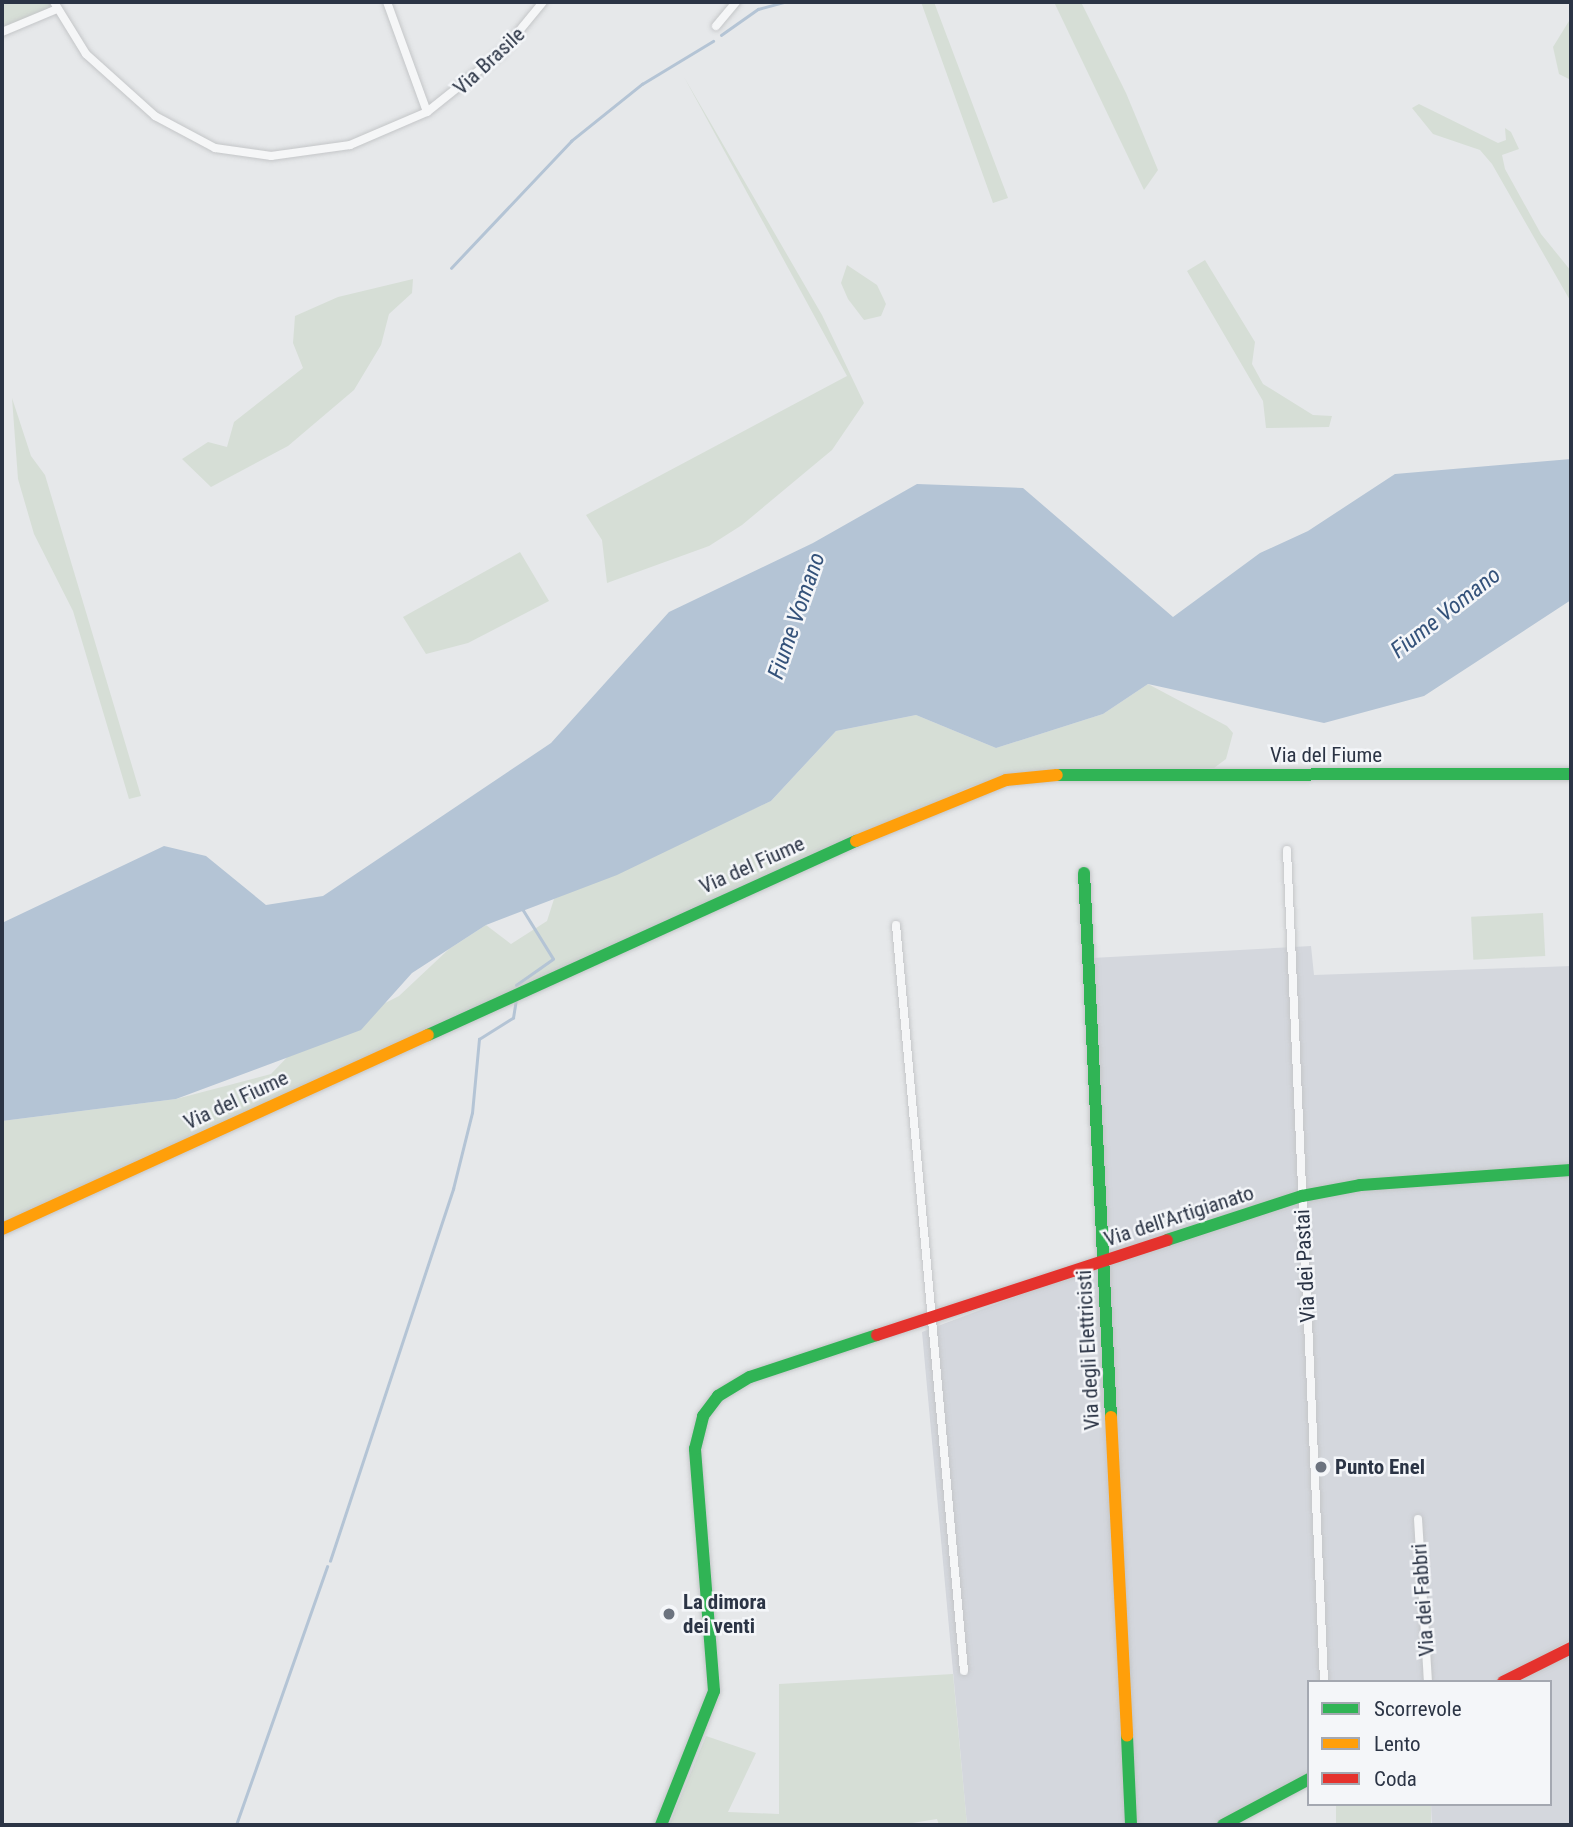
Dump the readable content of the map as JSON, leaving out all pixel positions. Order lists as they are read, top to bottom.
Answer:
{
  "streets": {
    "street": [
      "Via Brasile",
      "Via del Fiume",
      "Via dell'Artigianato",
      "Via dei Pastai",
      "Via degli Elettricisti",
      "Via dei Fabbri"
    ]
  },
  "crossings": [
    ["Via dell'Artigianato", "Via dei Pastai"],
    ["Via dell'Artigianato", "Via degli Elettricisti"]
  ],
  "water": ["Fiume Vomano"],
  "places": ["Punto Enel", "La dimora dei venti"],
  "legend": ["Scorrevole", "Lento", "Coda"]
}
